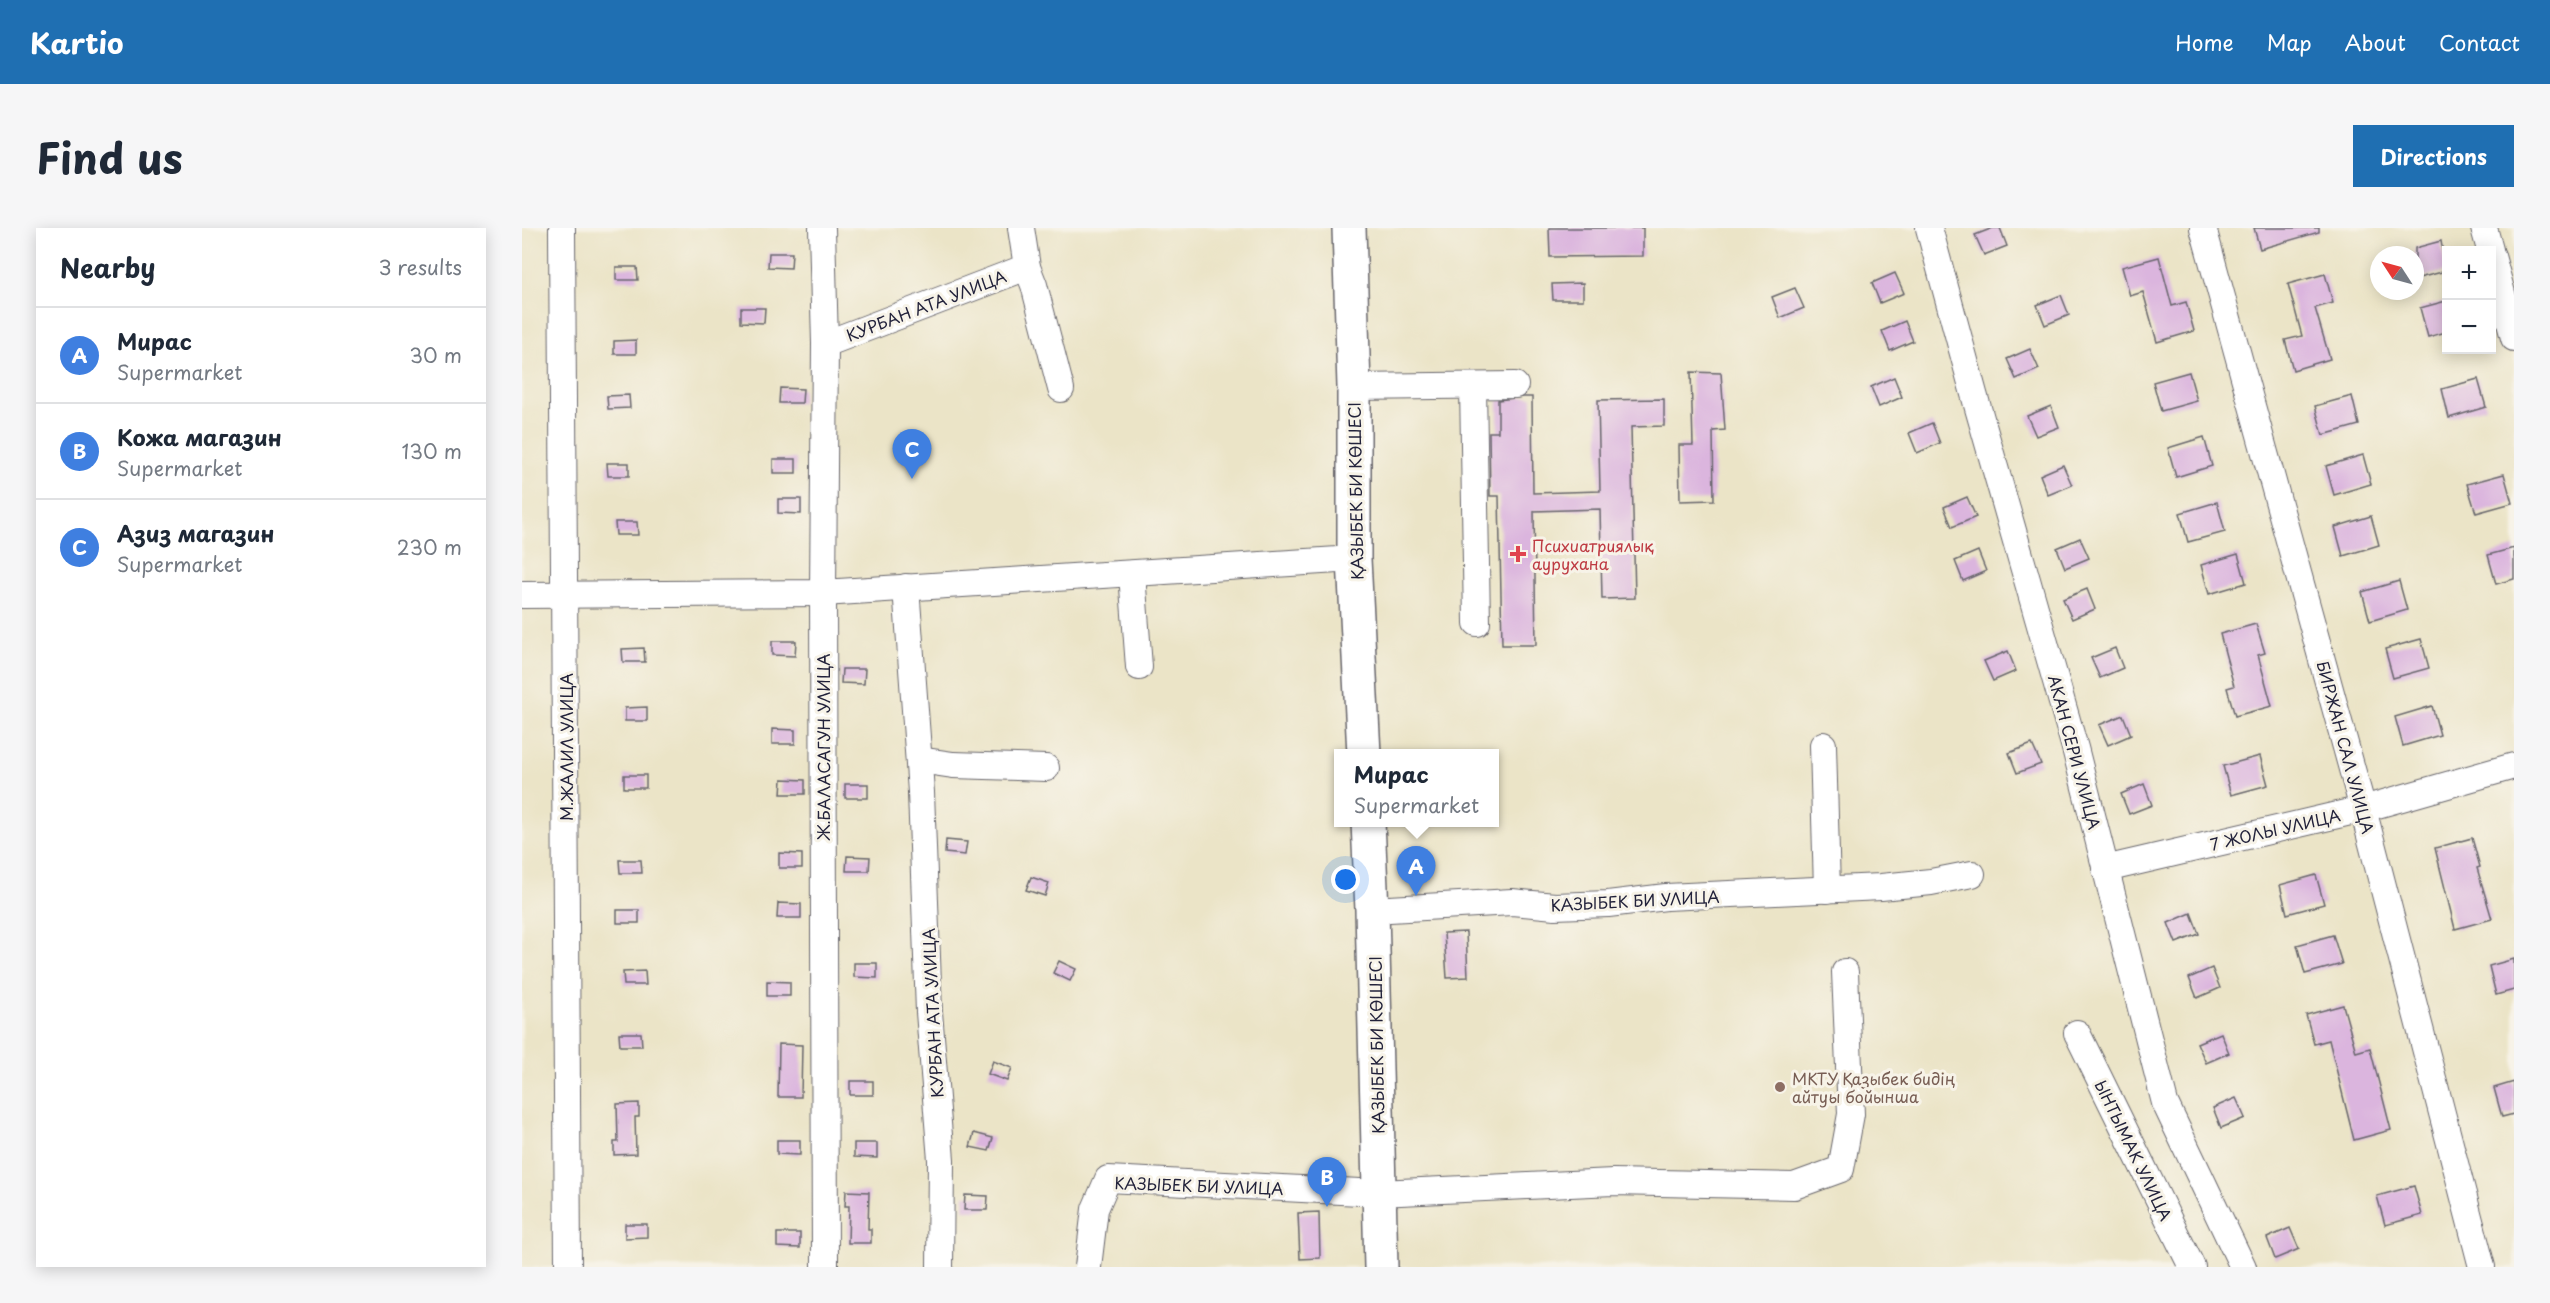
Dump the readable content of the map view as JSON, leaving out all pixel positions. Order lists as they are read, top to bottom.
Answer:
{
  "streets": {
    "main road": ["ҚАЗЫБЕК БИ КӨШЕСІ"],
    "street": [
      "КУРБАН АТА УЛИЦА",
      "М.ЖАЛИЛ УЛИЦА",
      "Ж.БАЛАСАГУН УЛИЦА",
      "БИРЖАН САЛ УЛИЦА",
      "АКАН СЕРИ УЛИЦА",
      "7 ЖОЛЫ УЛИЦА",
      "КАЗЫБЕК БИ УЛИЦА",
      "ЫНТЫМАК УЛИЦА"
    ]
  },
  "crossings": [
    ["КУРБАН АТА УЛИЦА", "Ж.БАЛАСАГУН УЛИЦА"],
    ["ҚАЗЫБЕК БИ КӨШЕСІ", "КАЗЫБЕК БИ УЛИЦА"],
    ["БИРЖАН САЛ УЛИЦА", "7 ЖОЛЫ УЛИЦА"],
    ["АКАН СЕРИ УЛИЦА", "7 ЖОЛЫ УЛИЦА"]
  ],
  "places": {
    "health": ["Психиатриялық аурухана"],
    "other": ["МКТУ Қазыбек бидің айтуы бойынша"]
  },
  "north": "top left",
  "page": {
    "header": "Kartio",
    "nav": [
      "Home",
      "Map",
      "About",
      "Contact"
    ],
    "title": "Find us",
    "buttons": "Directions",
    "heading": ["Nearby", "3 results"],
    "map_buttons": ["+", "−"],
    "list": [
      {
        "mark": "A",
        "name": "Мирас",
        "note": "Supermarket",
        "value": "30 m"
      },
      {
        "mark": "B",
        "name": "Кожа магазин",
        "note": "Supermarket",
        "value": "130 m"
      },
      {
        "mark": "C",
        "name": "Азиз магазин",
        "note": "Supermarket",
        "value": "230 m"
      }
    ],
    "pins": ["C", "A", "B"],
    "popup": ["Мирас", "Supermarket"]
  }
}
